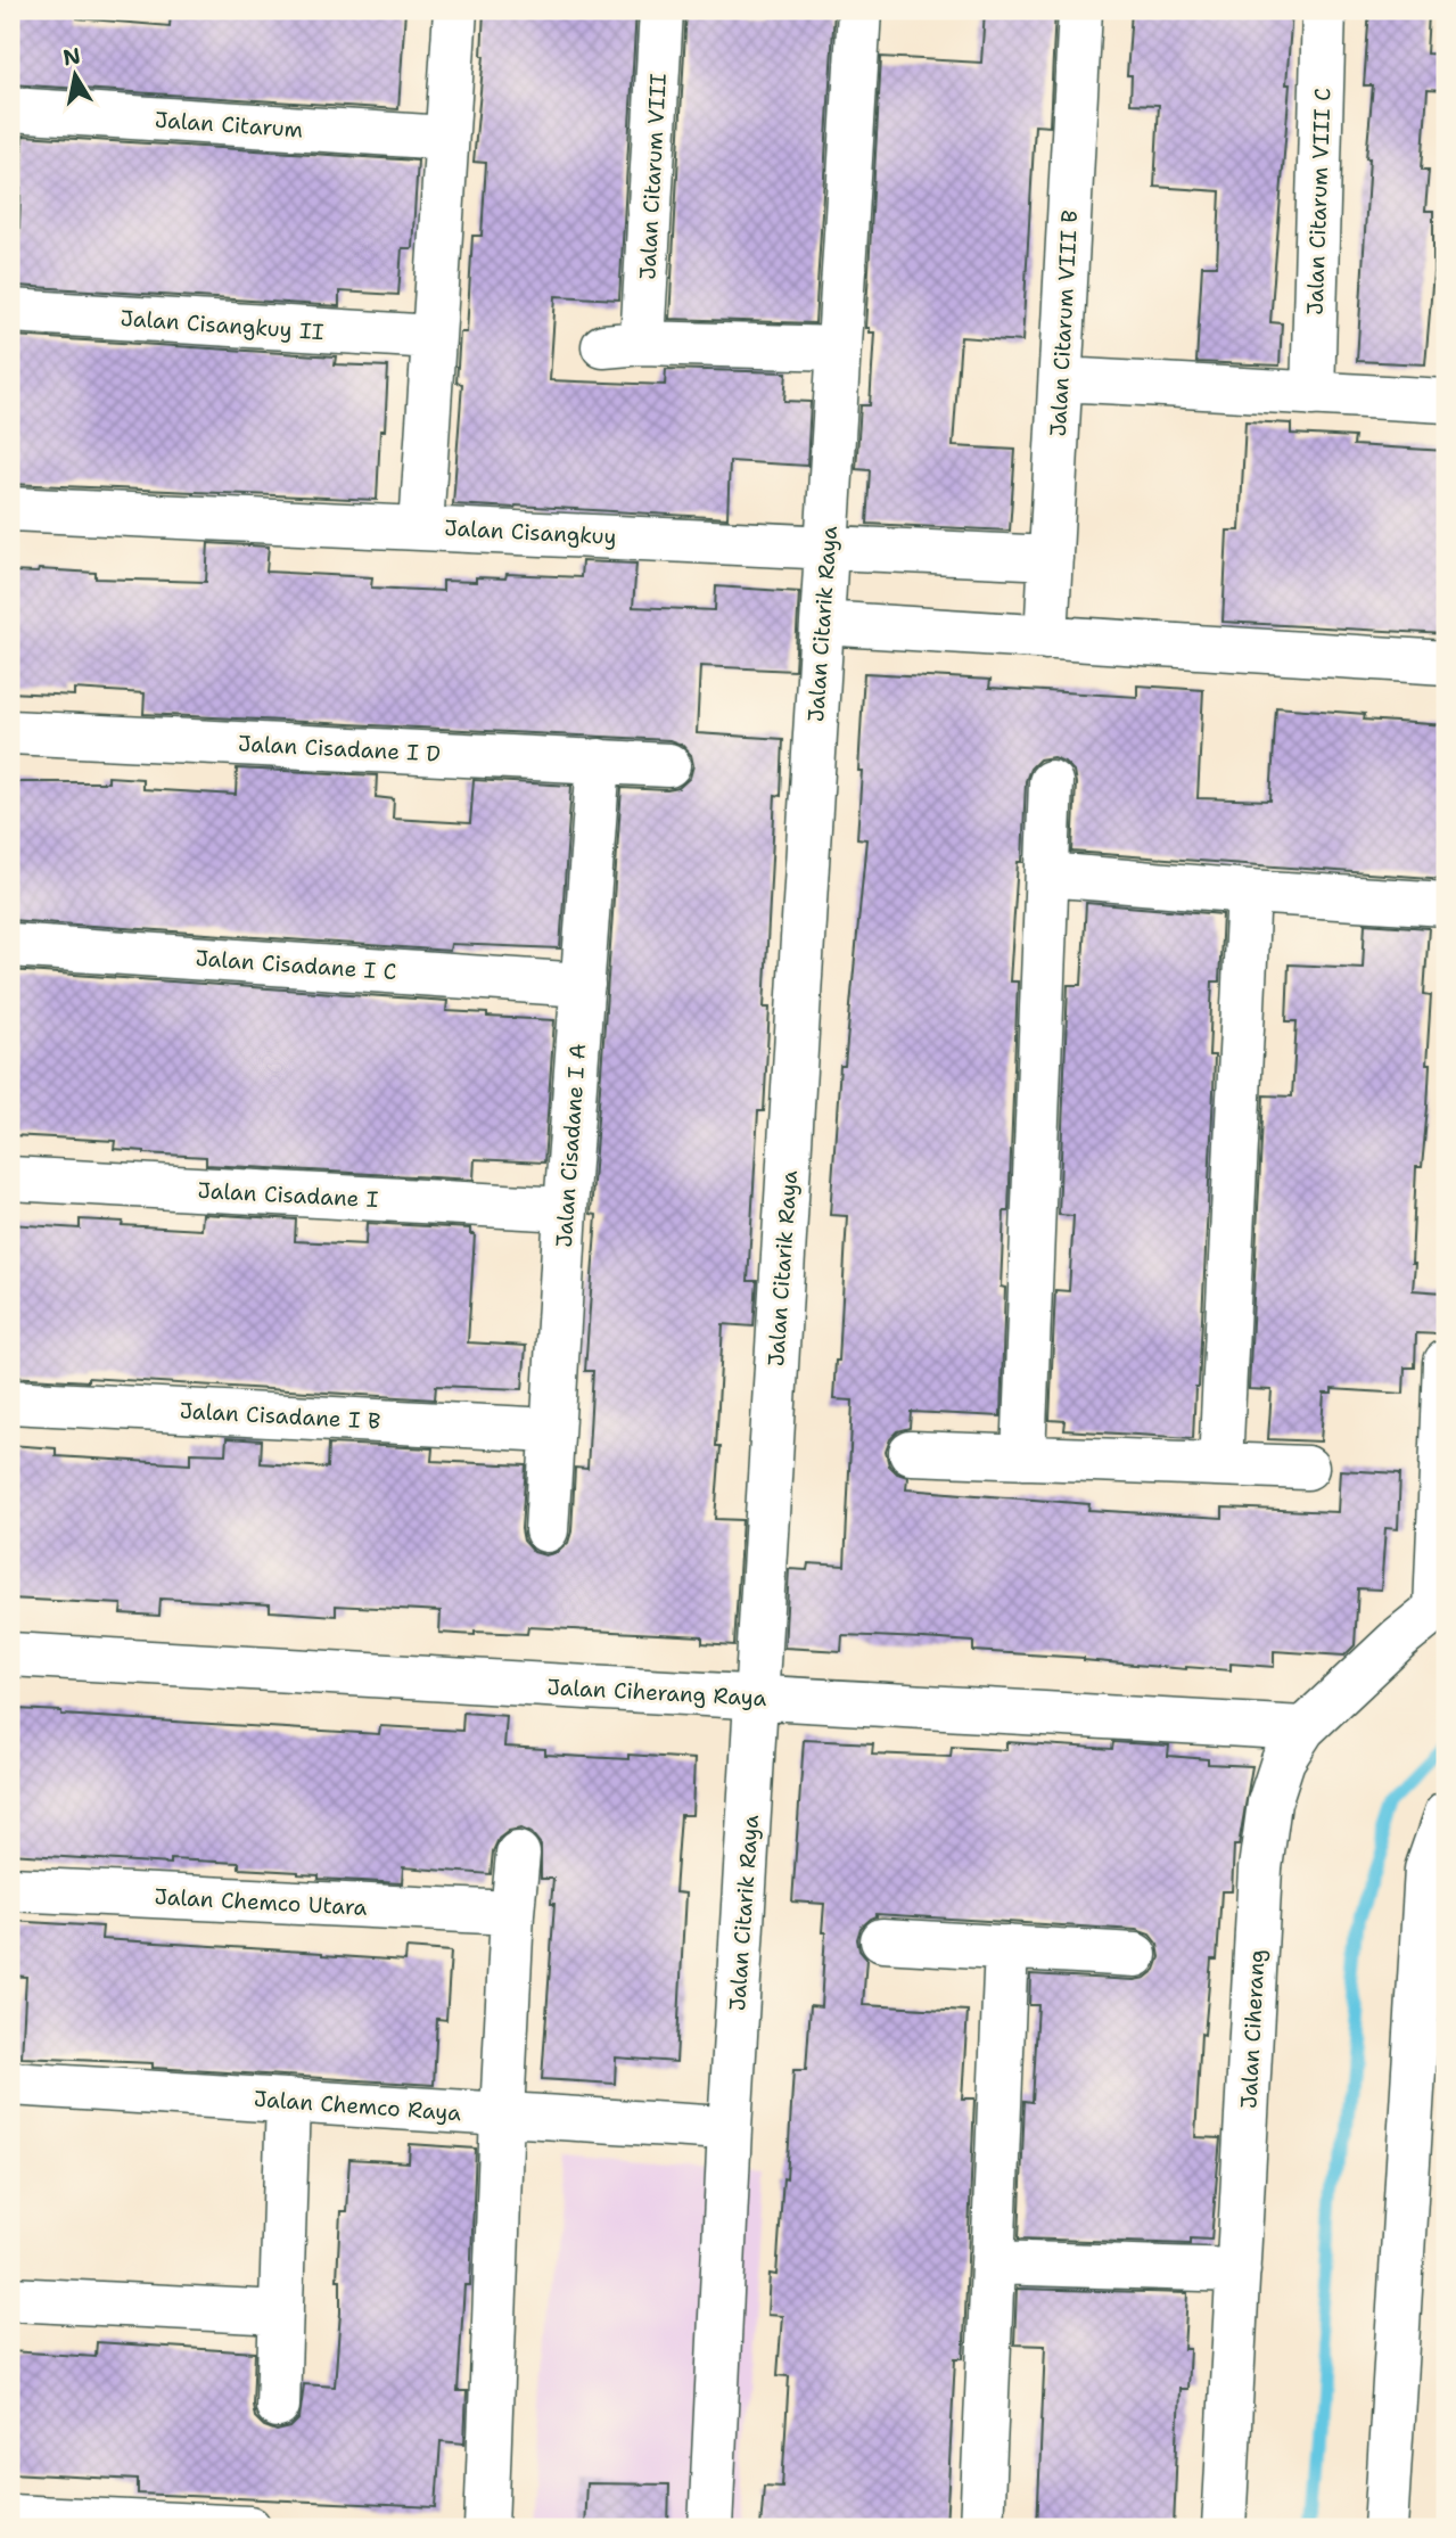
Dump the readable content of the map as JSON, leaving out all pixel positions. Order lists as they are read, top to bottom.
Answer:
{
  "streets": {
    "street": [
      "Jalan Citarum",
      "Jalan Citarum VIII",
      "Jalan Citarum VIII C",
      "Jalan Citarum VIII B",
      "Jalan Cisangkuy II",
      "Jalan Cisangkuy",
      "Jalan Citarik Raya",
      "Jalan Cisadane I D",
      "Jalan Cisadane I C",
      "Jalan Cisadane I A",
      "Jalan Cisadane I",
      "Jalan Cisadane I B",
      "Jalan Ciherang Raya",
      "Jalan Chemco Utara",
      "Jalan Ciherang",
      "Jalan Chemco Raya"
    ]
  },
  "crossings": [
    ["Jalan Citarum VIII", "Jalan Citarik Raya"],
    ["Jalan Citarum VIII B", "Jalan Cisangkuy"],
    ["Jalan Cisangkuy", "Jalan Citarik Raya"],
    ["Jalan Citarik Raya", "Jalan Ciherang Raya"],
    ["Jalan Cisadane I D", "Jalan Cisadane I A"],
    ["Jalan Cisadane I C", "Jalan Cisadane I A"],
    ["Jalan Cisadane I A", "Jalan Cisadane I"],
    ["Jalan Cisadane I A", "Jalan Cisadane I B"],
    ["Jalan Ciherang Raya", "Jalan Ciherang"]
  ],
  "north": "top"
}
